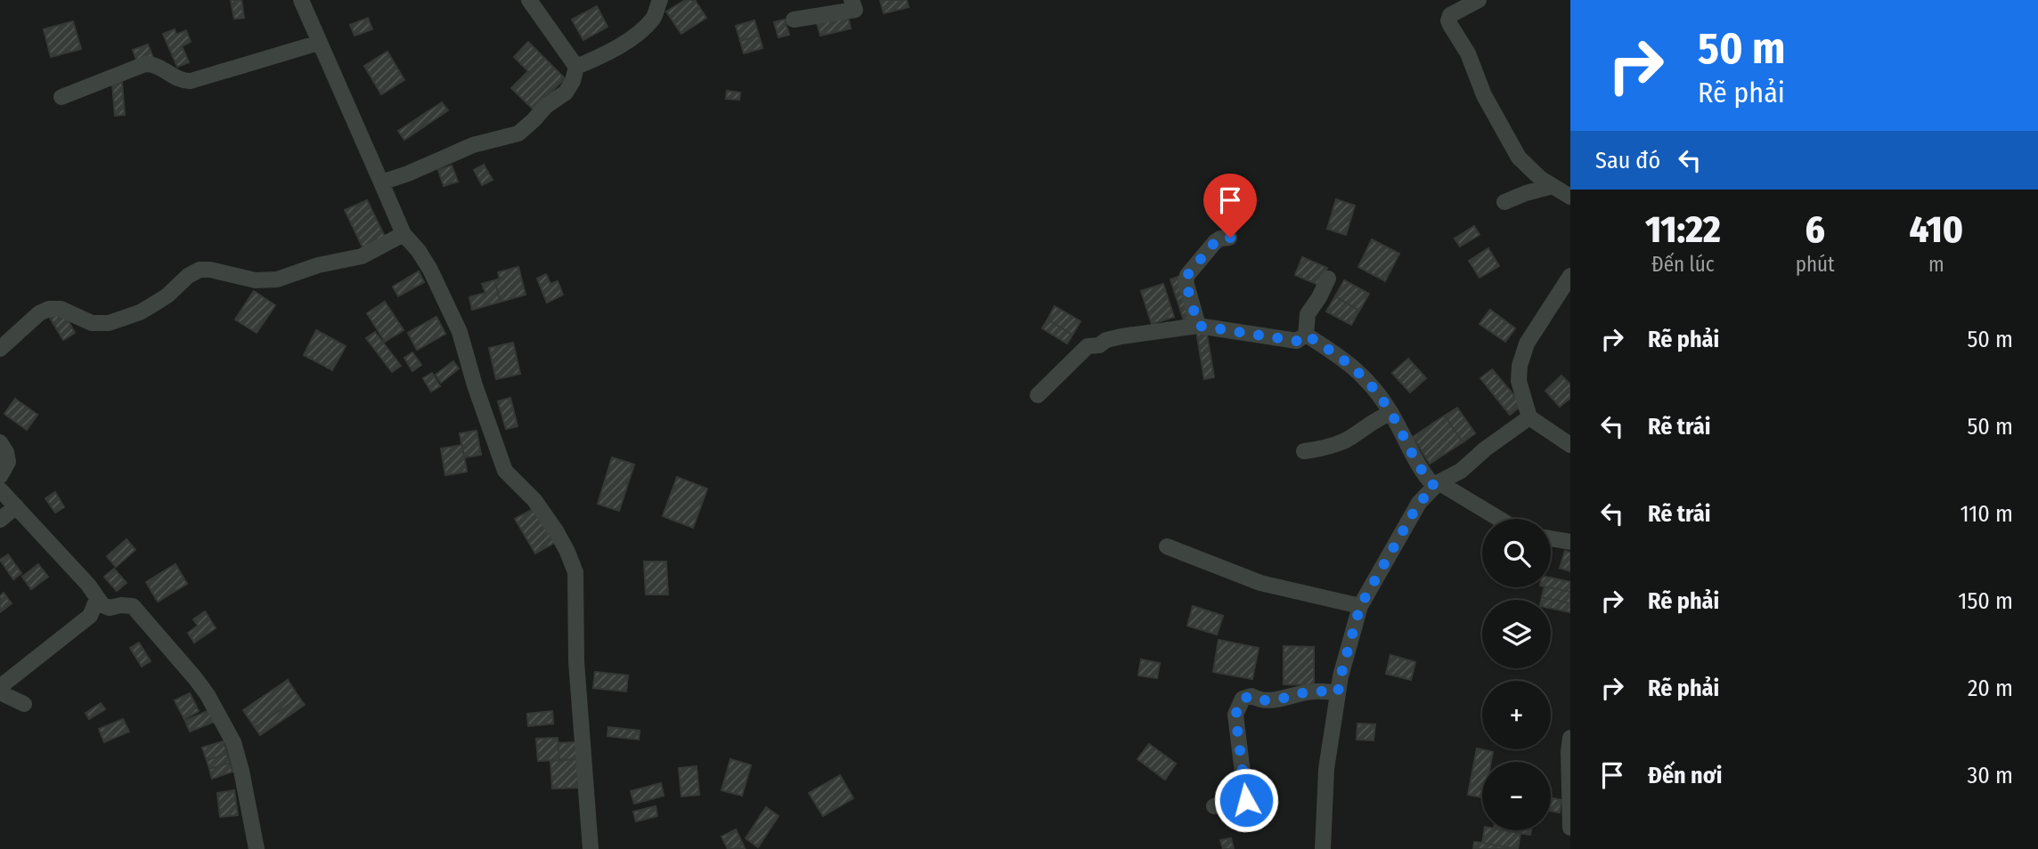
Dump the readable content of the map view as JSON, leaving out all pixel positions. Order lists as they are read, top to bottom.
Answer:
{
  "page": {
    "turn": ["50 m", "Rẽ phải"],
    "then": "Sau đó",
    "eta": [
      "11:22",
      "Đến lúc",
      "6",
      "phút",
      "410",
      "m"
    ],
    "list": [
      {
        "name": "Rẽ phải",
        "value": "50 m"
      },
      {
        "name": "Rẽ trái",
        "value": "50 m"
      },
      {
        "name": "Rẽ trái",
        "value": "110 m"
      },
      {
        "name": "Rẽ phải",
        "value": "150 m"
      },
      {
        "name": "Rẽ phải",
        "value": "20 m"
      },
      {
        "name": "Đến nơi",
        "value": "30 m"
      }
    ],
    "map_buttons": ["+", "−"]
  }
}
